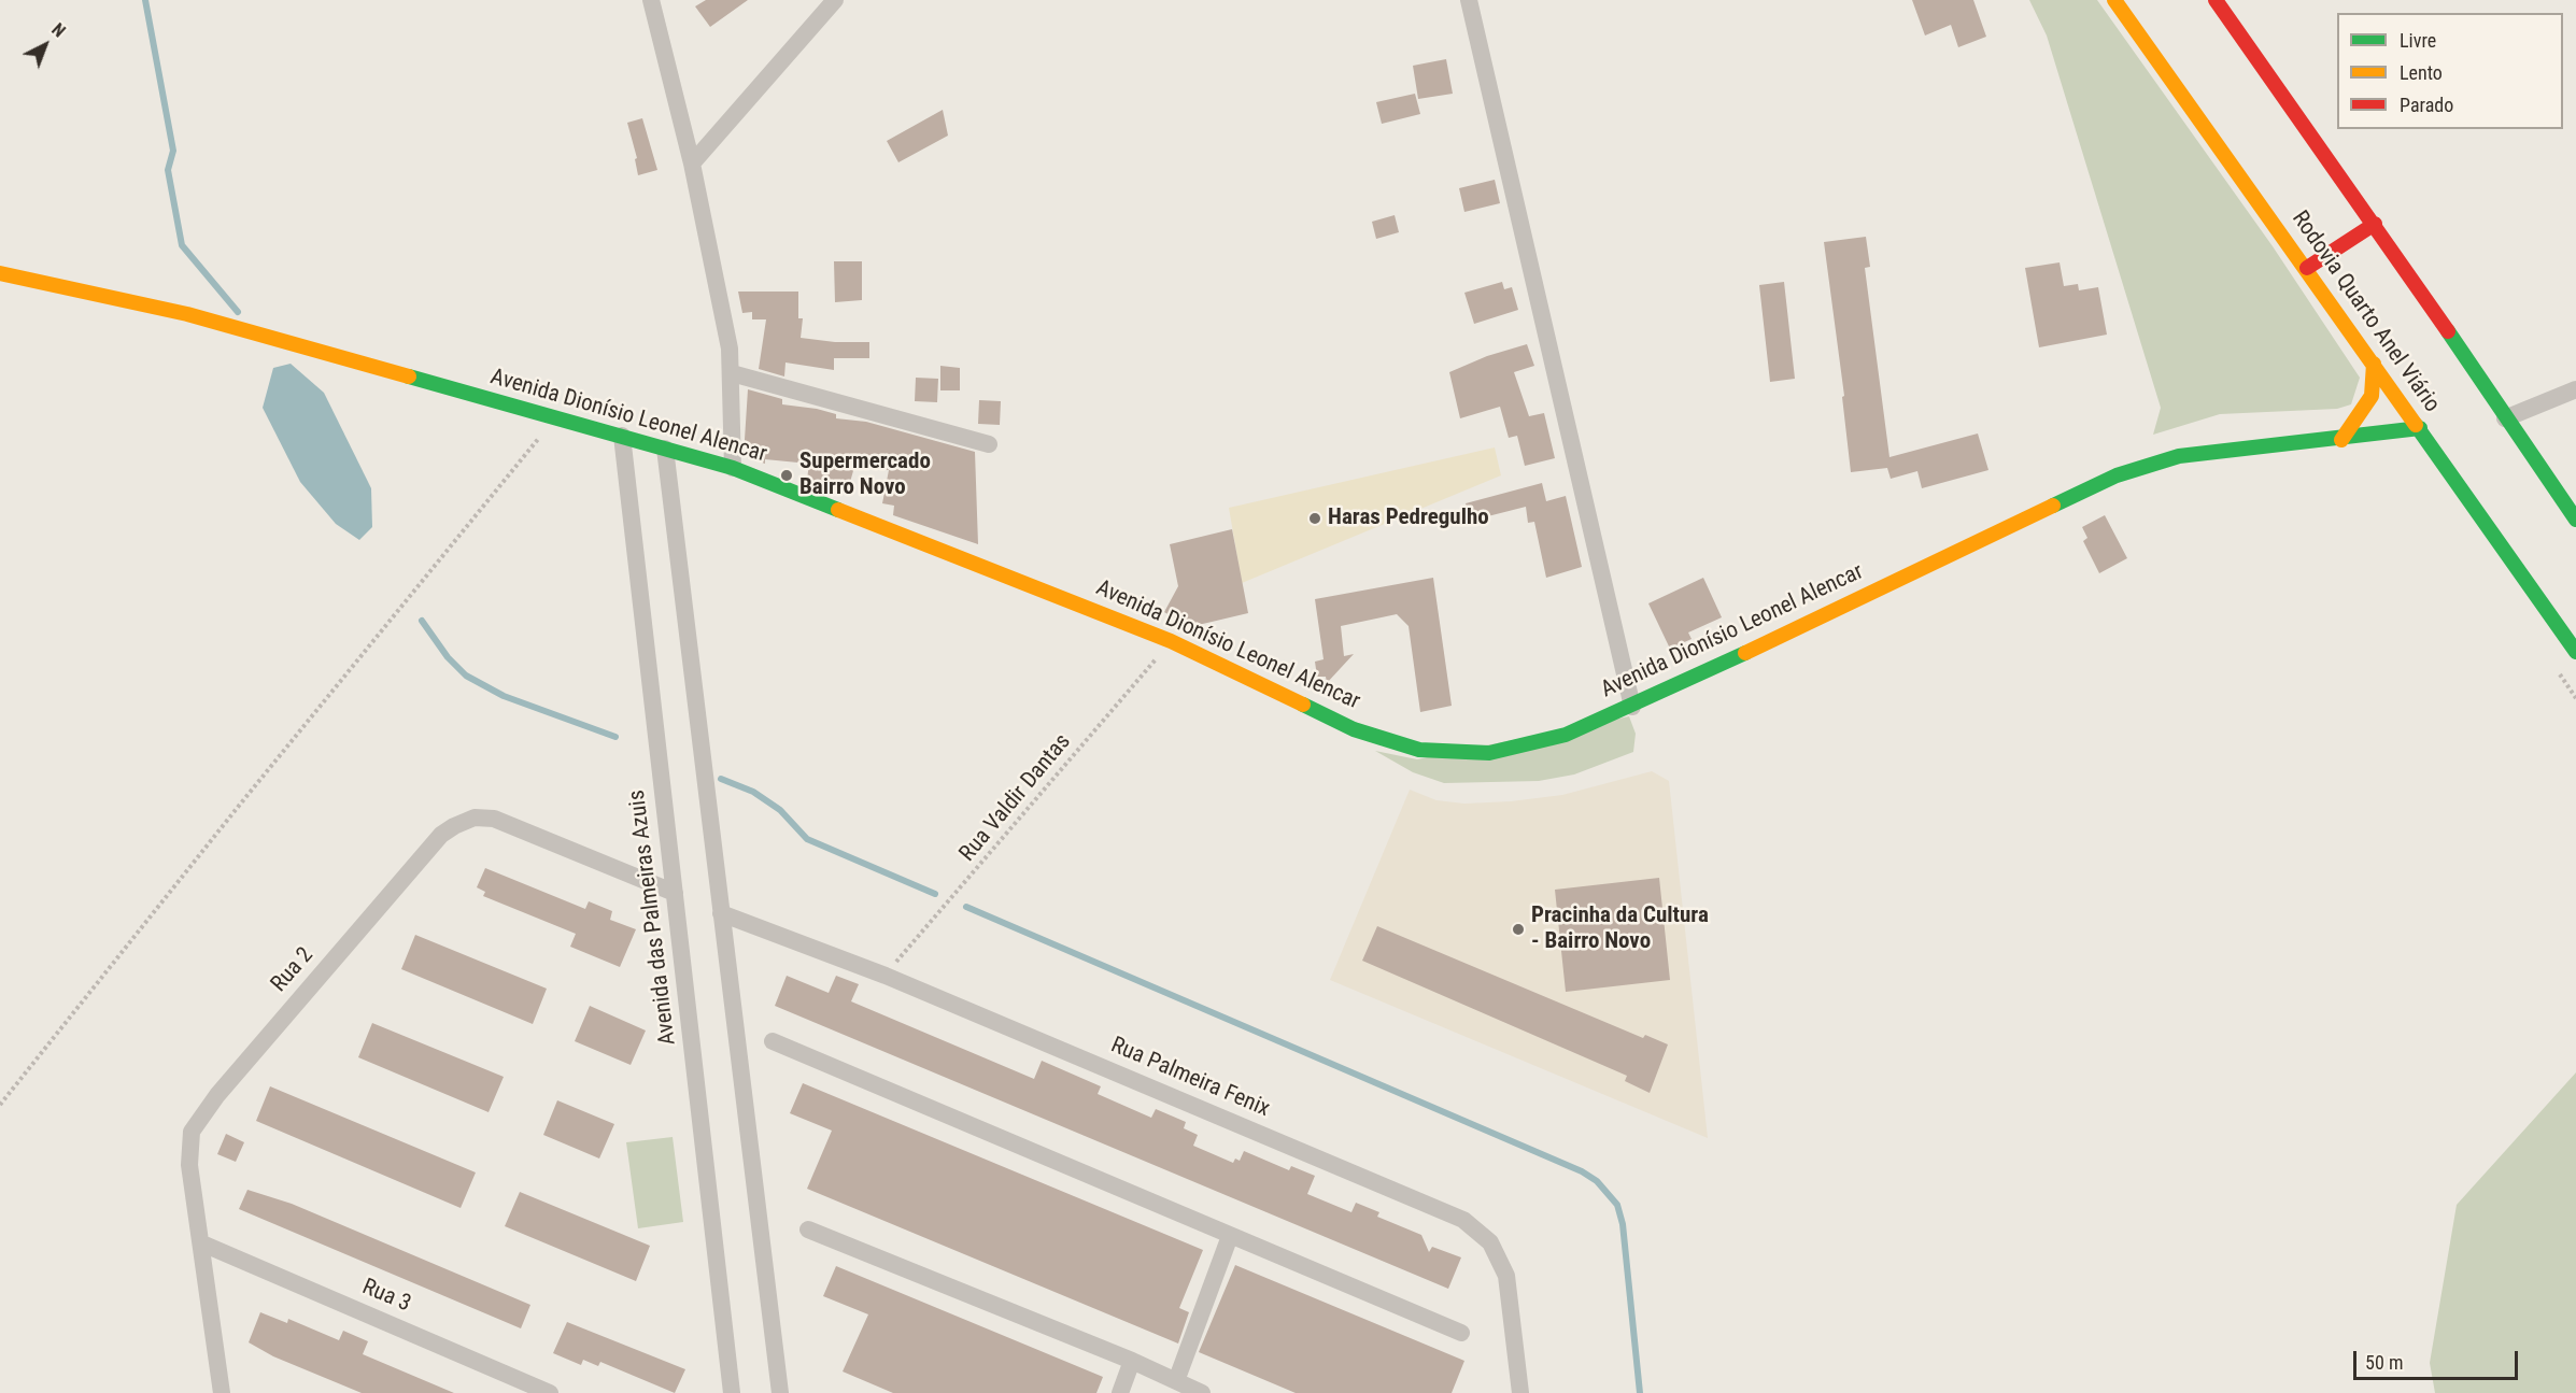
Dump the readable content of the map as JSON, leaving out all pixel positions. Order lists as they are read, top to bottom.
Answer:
{
  "streets": {
    "main road": ["Rodovia Quarto Anel Viário", "Avenida Dionísio Leonel Alencar"],
    "street": [
      "Avenida das Palmeiras Azuis",
      "Rua 2",
      "Rua Palmeira Fenix",
      "Rua 3"
    ],
    "path": ["Rua Valdir Dantas"]
  },
  "crossings": [
    ["Rodovia Quarto Anel Viário", "Avenida Dionísio Leonel Alencar"],
    ["Avenida Dionísio Leonel Alencar", "Rua Valdir Dantas"],
    ["Avenida Dionísio Leonel Alencar", "Avenida das Palmeiras Azuis"],
    ["Rua Valdir Dantas", "Rua Palmeira Fenix"],
    ["Avenida das Palmeiras Azuis", "Rua 2"],
    ["Rua 2", "Rua 3"]
  ],
  "places": ["Supermercado Bairro Novo", "Haras Pedregulho", "Pracinha da Cultura - Bairro Novo"],
  "legend": ["Livre", "Lento", "Parado"],
  "scale_bar": "50 m",
  "north": "top right"
}
